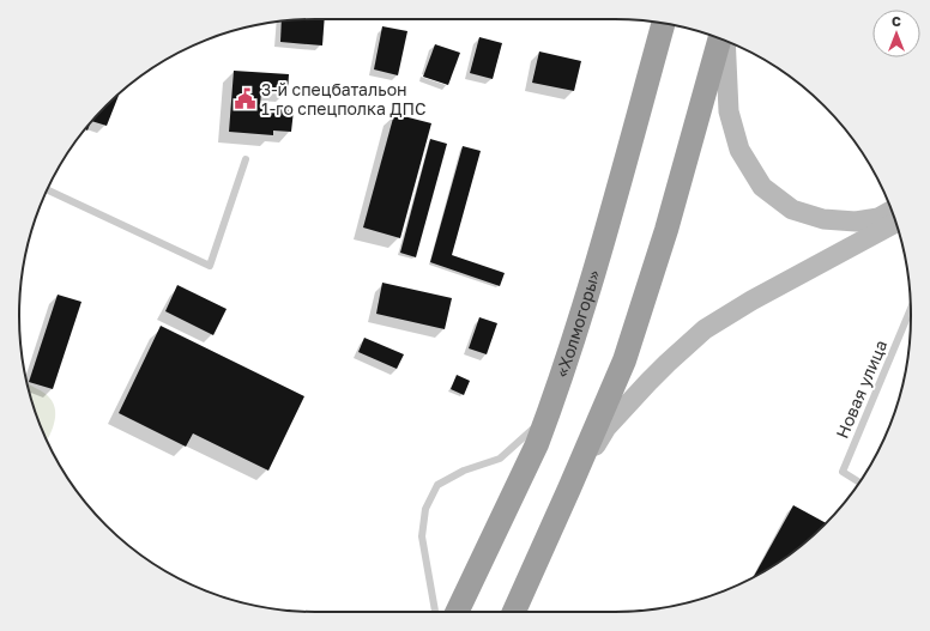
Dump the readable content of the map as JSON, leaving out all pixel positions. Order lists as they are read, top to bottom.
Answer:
{
  "streets": {
    "highway": ["«Холмогоры»"],
    "lane": ["Новая улица"]
  },
  "places": {
    "public building": ["3-й спецбатальон 1-го спецполка ДПС"]
  },
  "north": "top"
}
